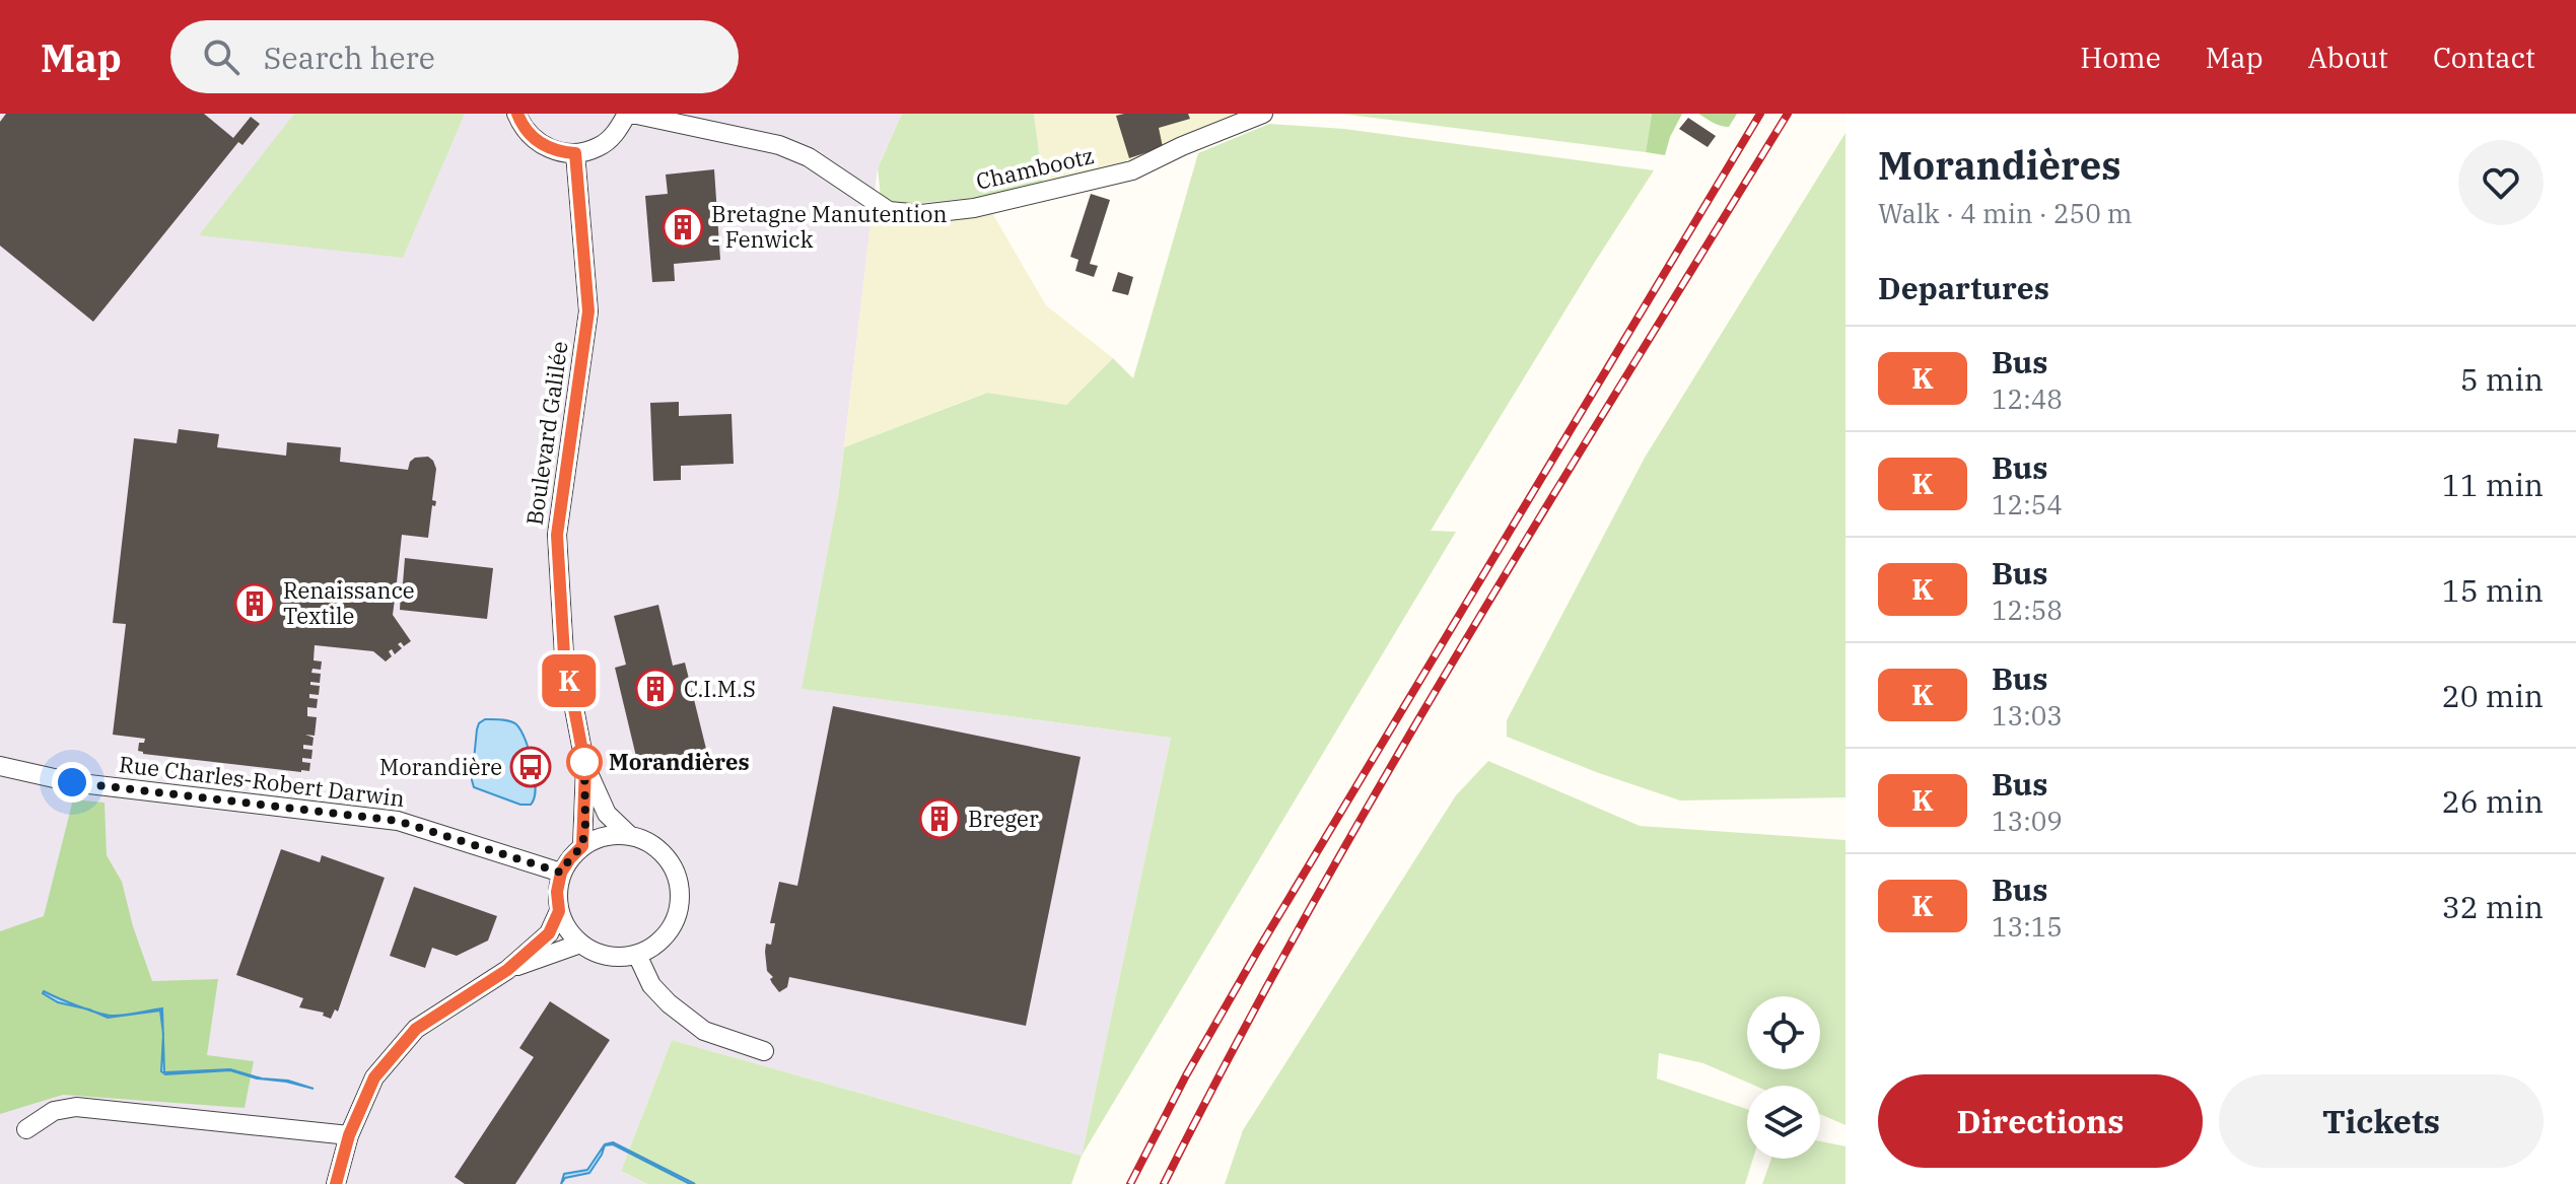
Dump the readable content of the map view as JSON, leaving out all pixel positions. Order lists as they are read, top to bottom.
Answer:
{
  "streets": {
    "street": ["Chambootz", "Boulevard Galilée", "Rue Charles-Robert Darwin"]
  },
  "crossings": [
    ["Boulevard Galilée", "Rue Charles-Robert Darwin"]
  ],
  "places": {
    "building": [
      "Bretagne Manutention - Fenwick",
      "Renaissance Textile",
      "C.I.M.S",
      "Breger"
    ],
    "other": ["Morandières"],
    "bus stop": ["Morandière"]
  },
  "lines": ["bus line K"],
  "page": {
    "header": "Map",
    "search": "Search here",
    "nav": [
      "Home",
      "Map",
      "About",
      "Contact"
    ],
    "on_map": "K",
    "heading": [
      ["Morandières", "Walk · 4 min · 250 m"],
      "Departures"
    ],
    "list": [
      {
        "mark": "K",
        "name": "Bus",
        "note": "12:48",
        "value": "5 min"
      },
      {
        "mark": "K",
        "name": "Bus",
        "note": "12:54",
        "value": "11 min"
      },
      {
        "mark": "K",
        "name": "Bus",
        "note": "12:58",
        "value": "15 min"
      },
      {
        "mark": "K",
        "name": "Bus",
        "note": "13:03",
        "value": "20 min"
      },
      {
        "mark": "K",
        "name": "Bus",
        "note": "13:09",
        "value": "26 min"
      },
      {
        "mark": "K",
        "name": "Bus",
        "note": "13:15",
        "value": "32 min"
      }
    ],
    "buttons": ["Directions", "Tickets"]
  }
}
